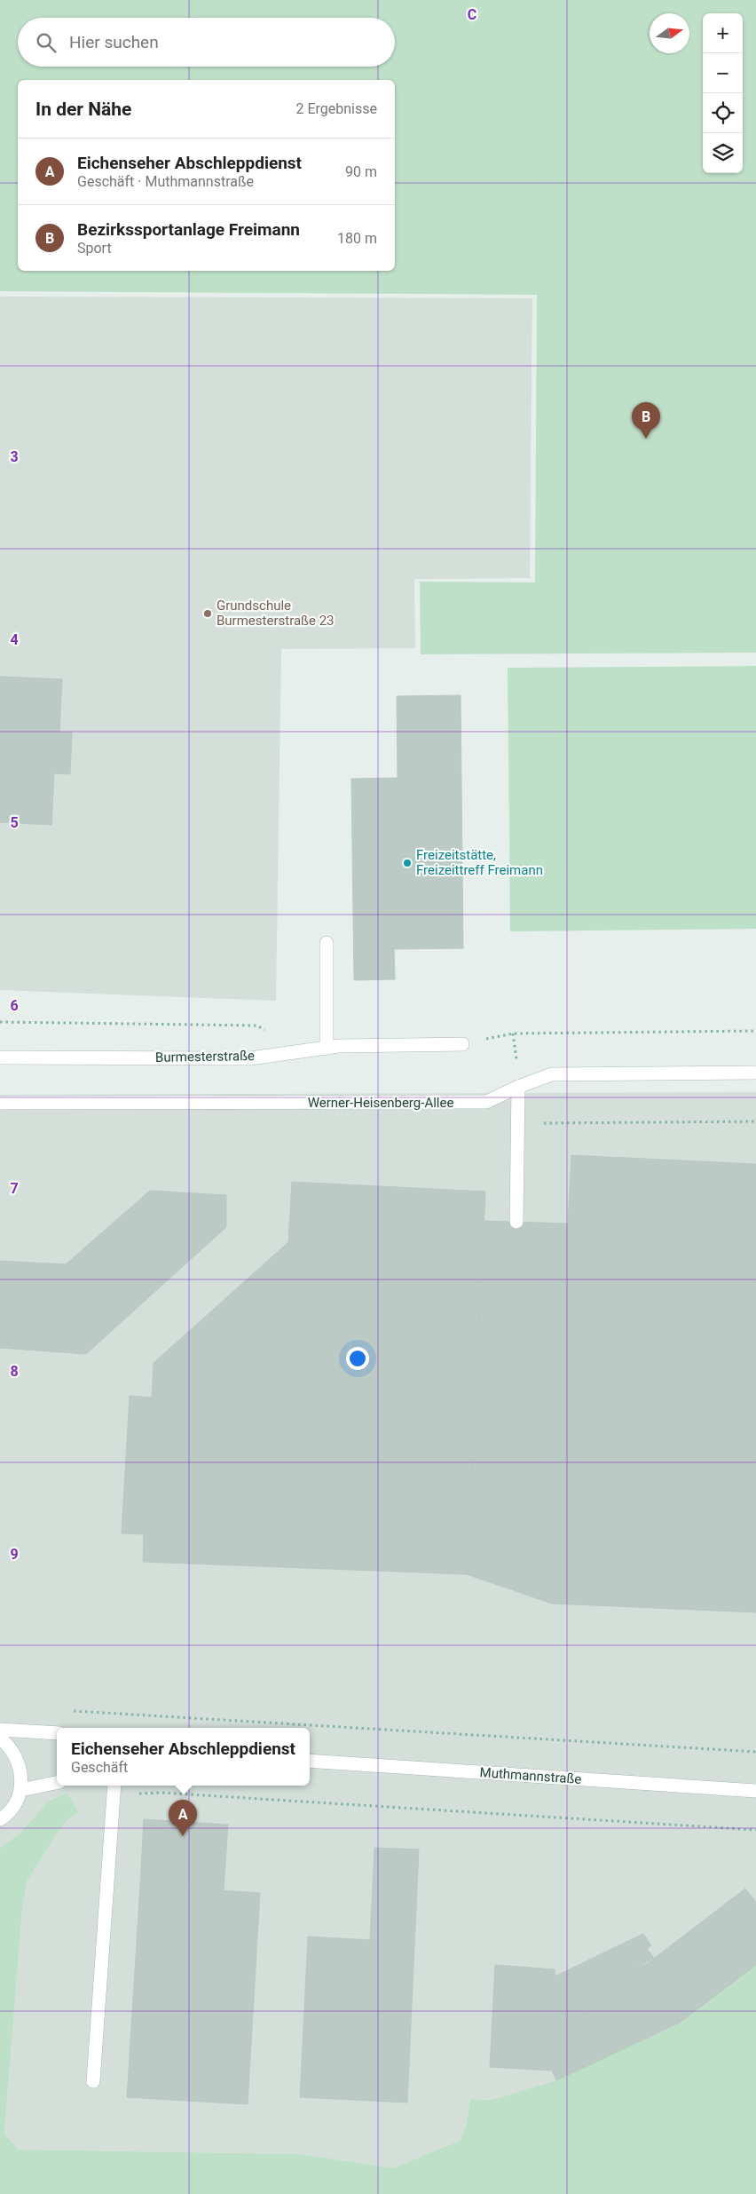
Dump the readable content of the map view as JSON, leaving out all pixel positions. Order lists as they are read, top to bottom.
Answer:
{
  "streets": {
    "street": ["Burmesterstraße", "Werner-Heisenberg-Allee", "Muthmannstraße"]
  },
  "places": ["Grundschule Burmesterstraße 23", "Freizeitstätte, Freizeittreff Freimann"],
  "north": "right",
  "page": {
    "map_buttons": ["+", "−"],
    "search": "Hier suchen",
    "heading": ["In der Nähe", "2 Ergebnisse"],
    "list": [
      {
        "mark": "A",
        "name": "Eichenseher Abschleppdienst",
        "note": "Geschäft · Muthmannstraße",
        "value": "90 m"
      },
      {
        "mark": "B",
        "name": "Bezirkssportanlage Freimann",
        "note": "Sport",
        "value": "180 m"
      }
    ],
    "pins": ["B", "A"],
    "popup": ["Eichenseher Abschleppdienst", "Geschäft"]
  },
  "grid": {
    "columns": ["C"],
    "rows": [
      "3",
      "4",
      "5",
      "6",
      "7",
      "8",
      "9"
    ]
  }
}
